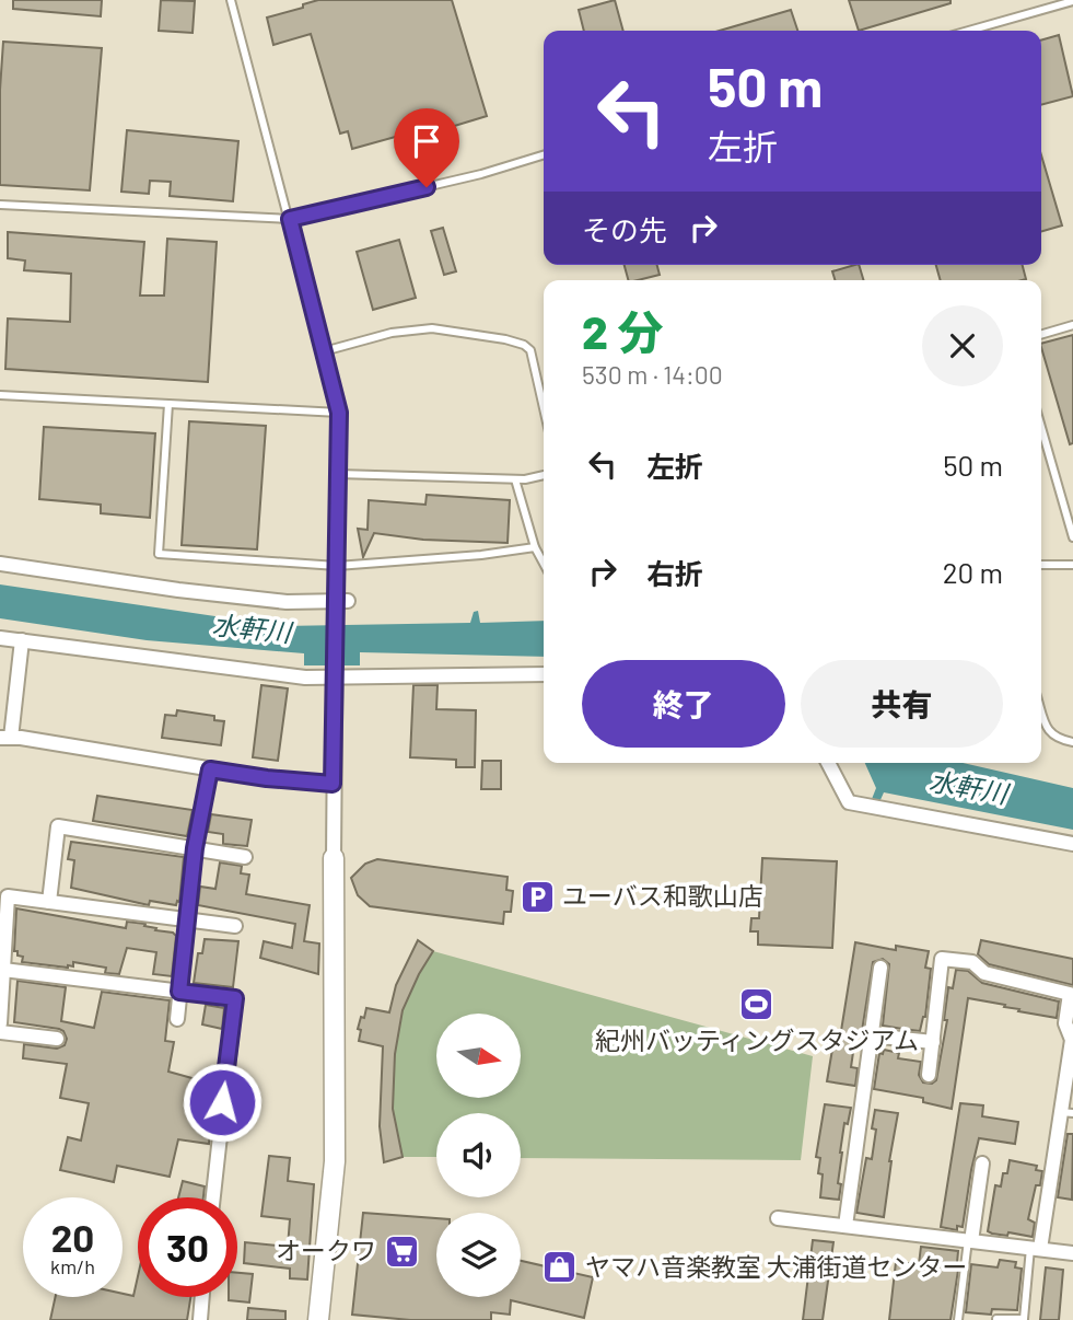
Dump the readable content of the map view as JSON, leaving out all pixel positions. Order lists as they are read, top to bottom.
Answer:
{
  "water": ["水軒川"],
  "places": {
    "parking": ["ユーバス和歌山店"],
    "sports": ["紀州バッティングスタジアム"],
    "supermarket": ["オークワ"],
    "shop": ["ヤマハ音楽教室 大浦街道センター"]
  },
  "north": "right",
  "page": {
    "turn": ["50 m", "左折"],
    "then": "その先",
    "heading": ["2 分", "530 m · 14:00"],
    "list": [
      {
        "name": "左折",
        "value": "50 m"
      },
      {
        "name": "右折",
        "value": "20 m"
      }
    ],
    "buttons": ["終了", "共有"],
    "speed": "20 km/h",
    "limit": "30"
  }
}
